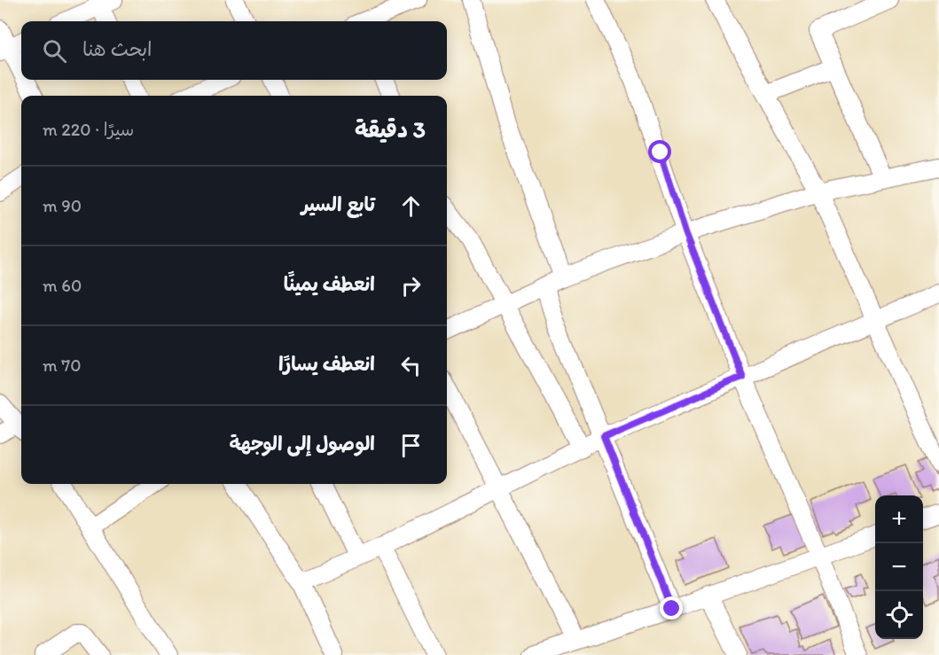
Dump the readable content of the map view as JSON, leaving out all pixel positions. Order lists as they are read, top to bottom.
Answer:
{
  "page": {
    "search": "ابحث هنا",
    "heading": ["3 دقيقة", "سيرًا · 220 m"],
    "list": [
      ["تابع السير", "90 m"],
      ["انعطف يمينًا", "60 m"],
      ["انعطف يسارًا", "70 m"],
      "الوصول إلى الوجهة"
    ],
    "map_buttons": ["+", "−"]
  }
}
